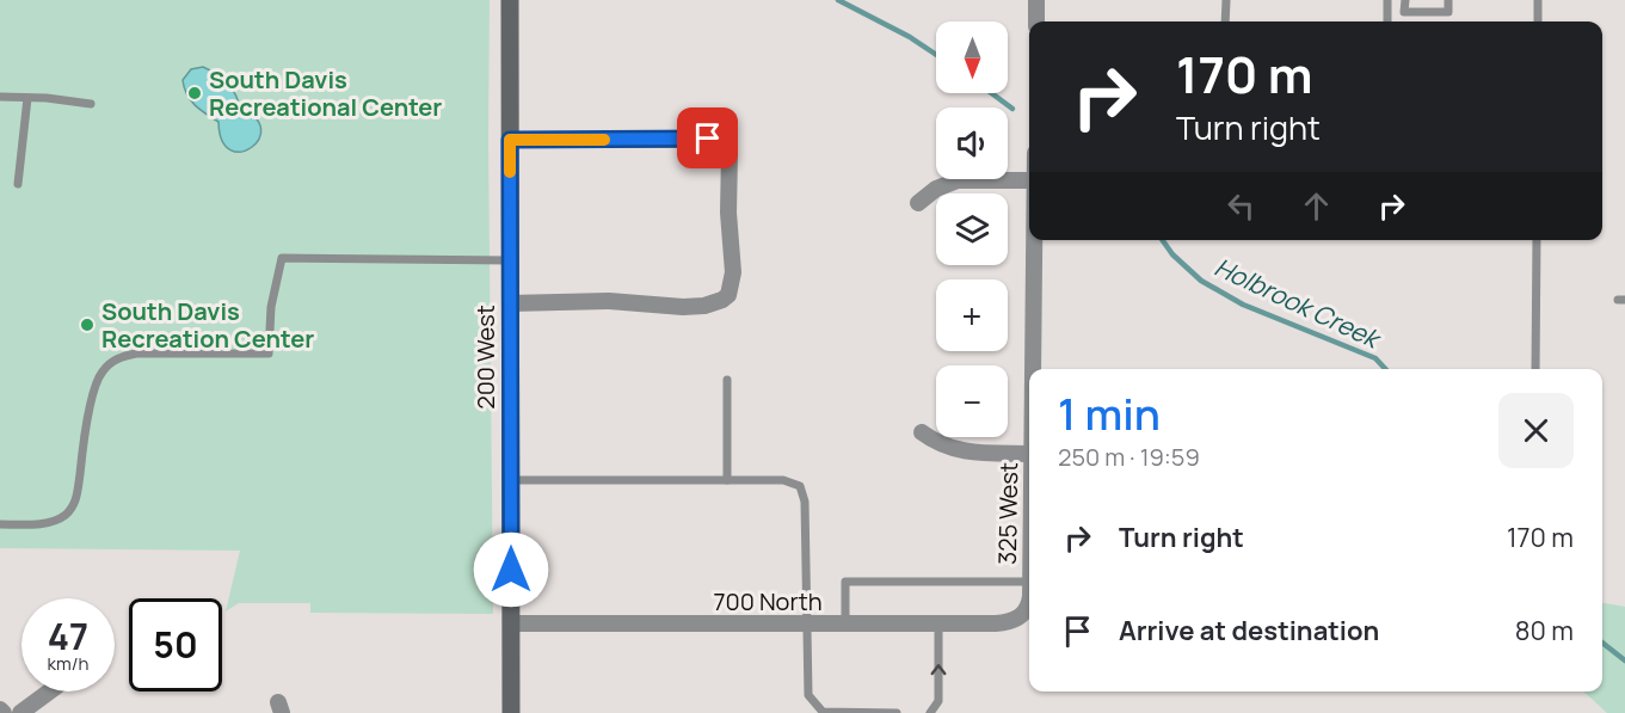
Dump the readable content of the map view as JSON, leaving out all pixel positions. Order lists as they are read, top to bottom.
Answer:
{
  "streets": {
    "main road": ["200 West"],
    "street": ["325 West", "700 North"]
  },
  "crossings": [
    ["200 West", "700 North"],
    ["325 West", "700 North"]
  ],
  "water": ["Holbrook Creek"],
  "places": ["South Davis Recreational Center", "South Davis Recreation Center"],
  "north": "bottom",
  "page": {
    "map_buttons": ["+", "−"],
    "turn": ["170 m", "Turn right"],
    "heading": ["1 min", "250 m · 19:59"],
    "list": [
      {
        "name": "Turn right",
        "value": "170 m"
      },
      {
        "name": "Arrive at destination",
        "value": "80 m"
      }
    ],
    "speed": "47 km/h",
    "limit": "50"
  }
}
